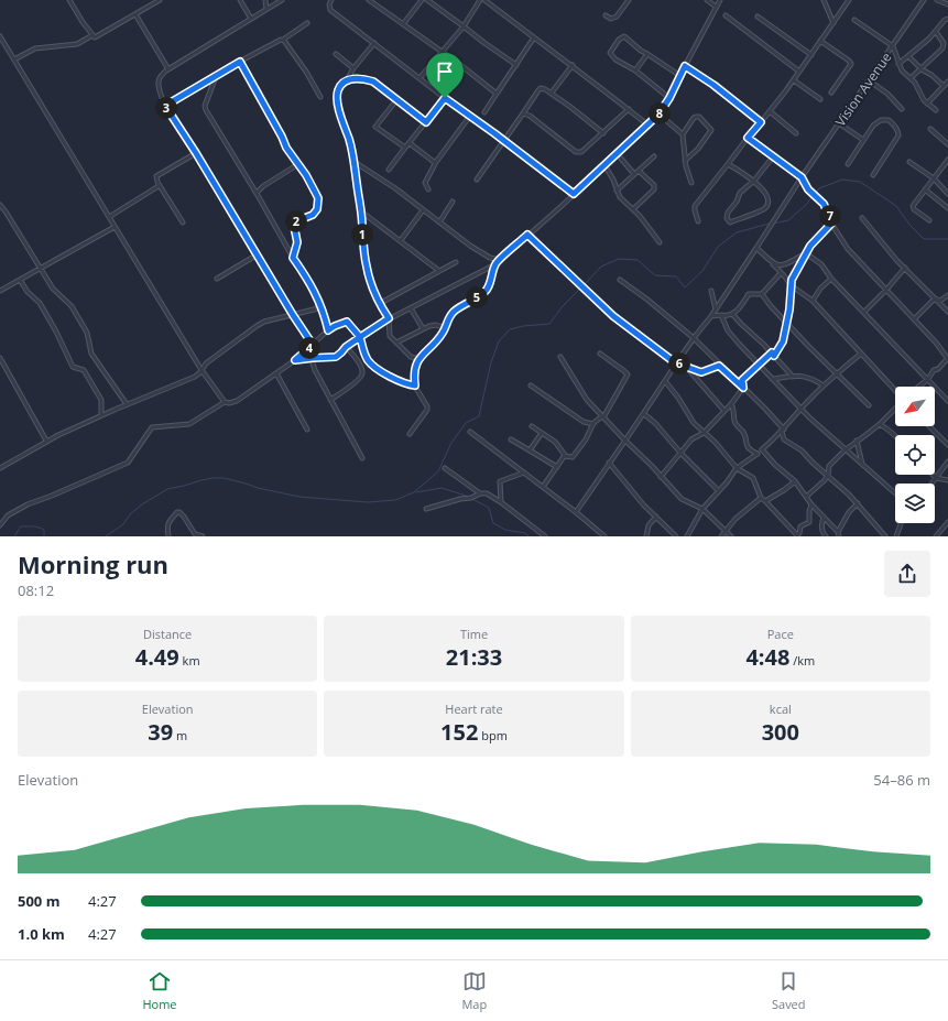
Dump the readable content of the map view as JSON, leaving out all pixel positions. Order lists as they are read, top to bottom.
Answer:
{
  "streets": {
    "street": ["Vision Avenue"]
  },
  "north": "bottom left",
  "page": {
    "pins": [
      "3",
      "8",
      "7",
      "2",
      "1",
      "5",
      "4",
      "6"
    ],
    "heading": ["Morning run", "08:12"],
    "stats": [
      ["Distance", "4.49 km"],
      ["Time", "21:33"],
      ["Pace", "4:48 /km"],
      ["Elevation", "39 m"],
      ["Heart rate", "152 bpm"],
      ["kcal", "300"]
    ],
    "chart": ["Elevation", "54–86 m"],
    "list": [
      {
        "name": "500 m",
        "note": "4:27"
      },
      {
        "name": "1.0 km",
        "note": "4:27"
      }
    ],
    "tabs": ["Home", "Map", "Saved"]
  }
}
